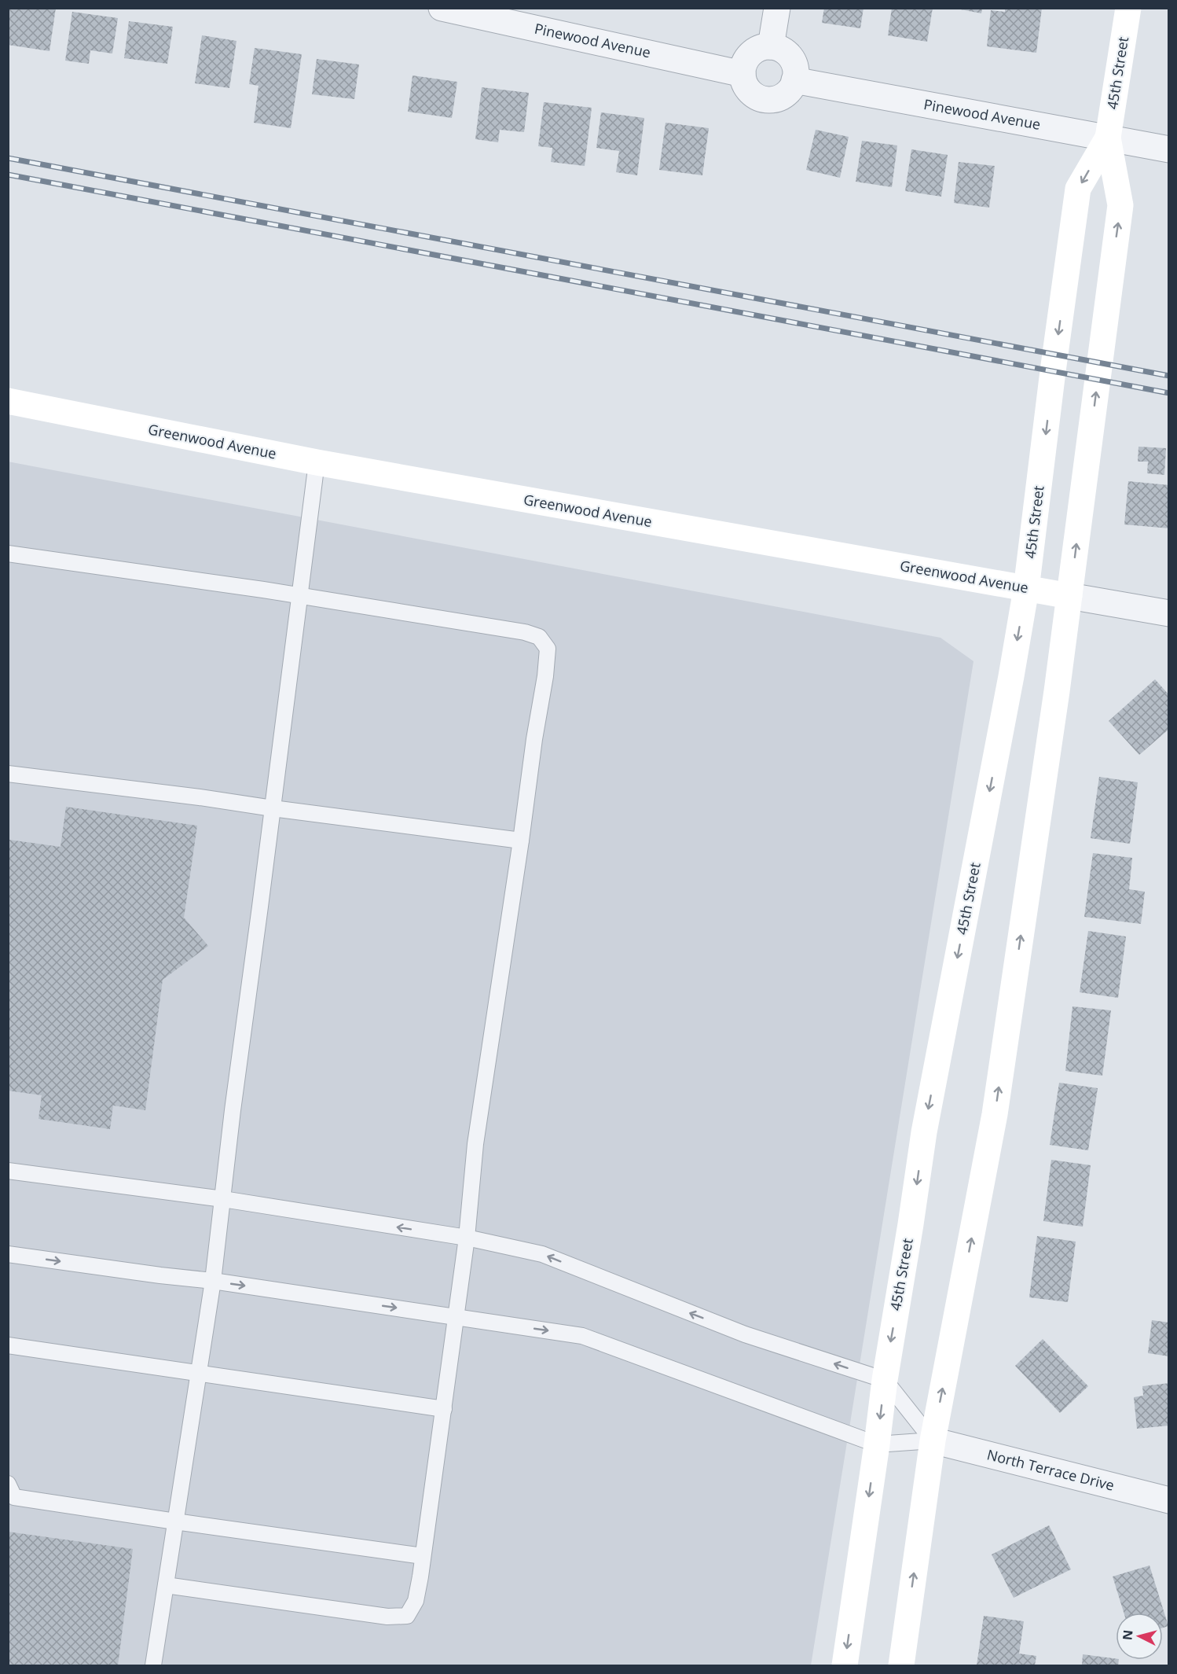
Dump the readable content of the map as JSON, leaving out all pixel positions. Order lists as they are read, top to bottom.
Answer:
{
  "streets": {
    "main road": ["45th Street", "Greenwood Avenue"],
    "street": ["Pinewood Avenue", "North Terrace Drive"]
  },
  "crossings": [
    ["Pinewood Avenue", "45th Street"],
    ["45th Street", "Greenwood Avenue"],
    ["45th Street", "North Terrace Drive"]
  ],
  "north": "left"
}
